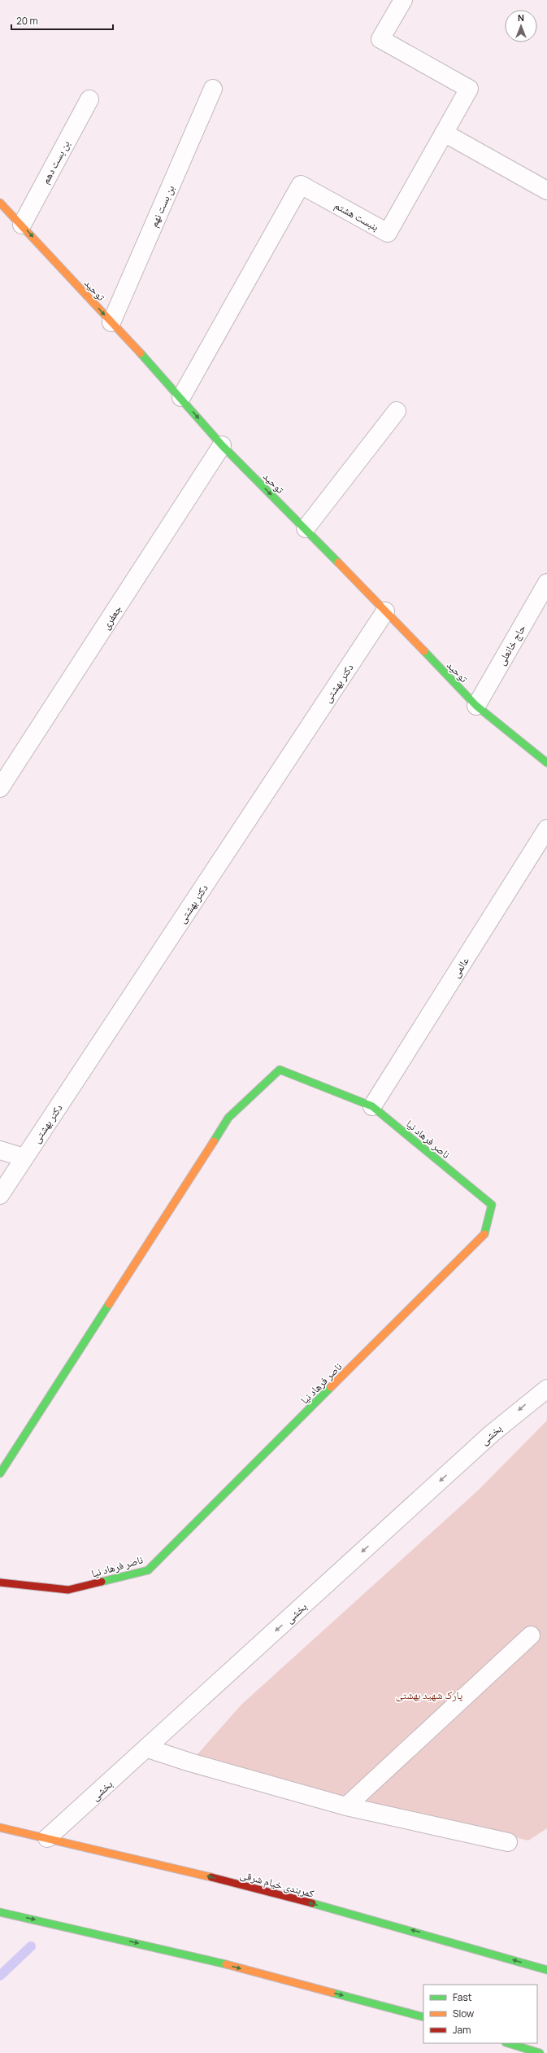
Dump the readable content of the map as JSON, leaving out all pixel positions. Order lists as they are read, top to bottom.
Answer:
{
  "streets": {
    "main road": ["توحید", "ناصر فرهاد نیا", "کمربندی خیام شرقی"],
    "street": [
      "بن بست دهم",
      "بن بست نهم",
      "بنبست هشتم",
      "جعفری",
      "حاج خانعلی",
      "دکتر بهشتی",
      "عالمی",
      "بخشی"
    ]
  },
  "crossings": [
    ["بن بست دهم", "توحید"],
    ["بن بست نهم", "توحید"],
    ["بنبست هشتم", "توحید"],
    ["توحید", "جعفری"],
    ["توحید", "حاج خانعلی"],
    ["توحید", "دکتر بهشتی"],
    ["عالمی", "ناصر فرهاد نیا"],
    ["بخشی", "کمربندی خیام شرقی"]
  ],
  "one_way": ["توحید", "بخشی", "کمربندی خیام شرقی"],
  "parks": ["پارک شهید بهشتی"],
  "legend": ["Fast", "Slow", "Jam"],
  "scale_bar": "20 m",
  "north": "top"
}
